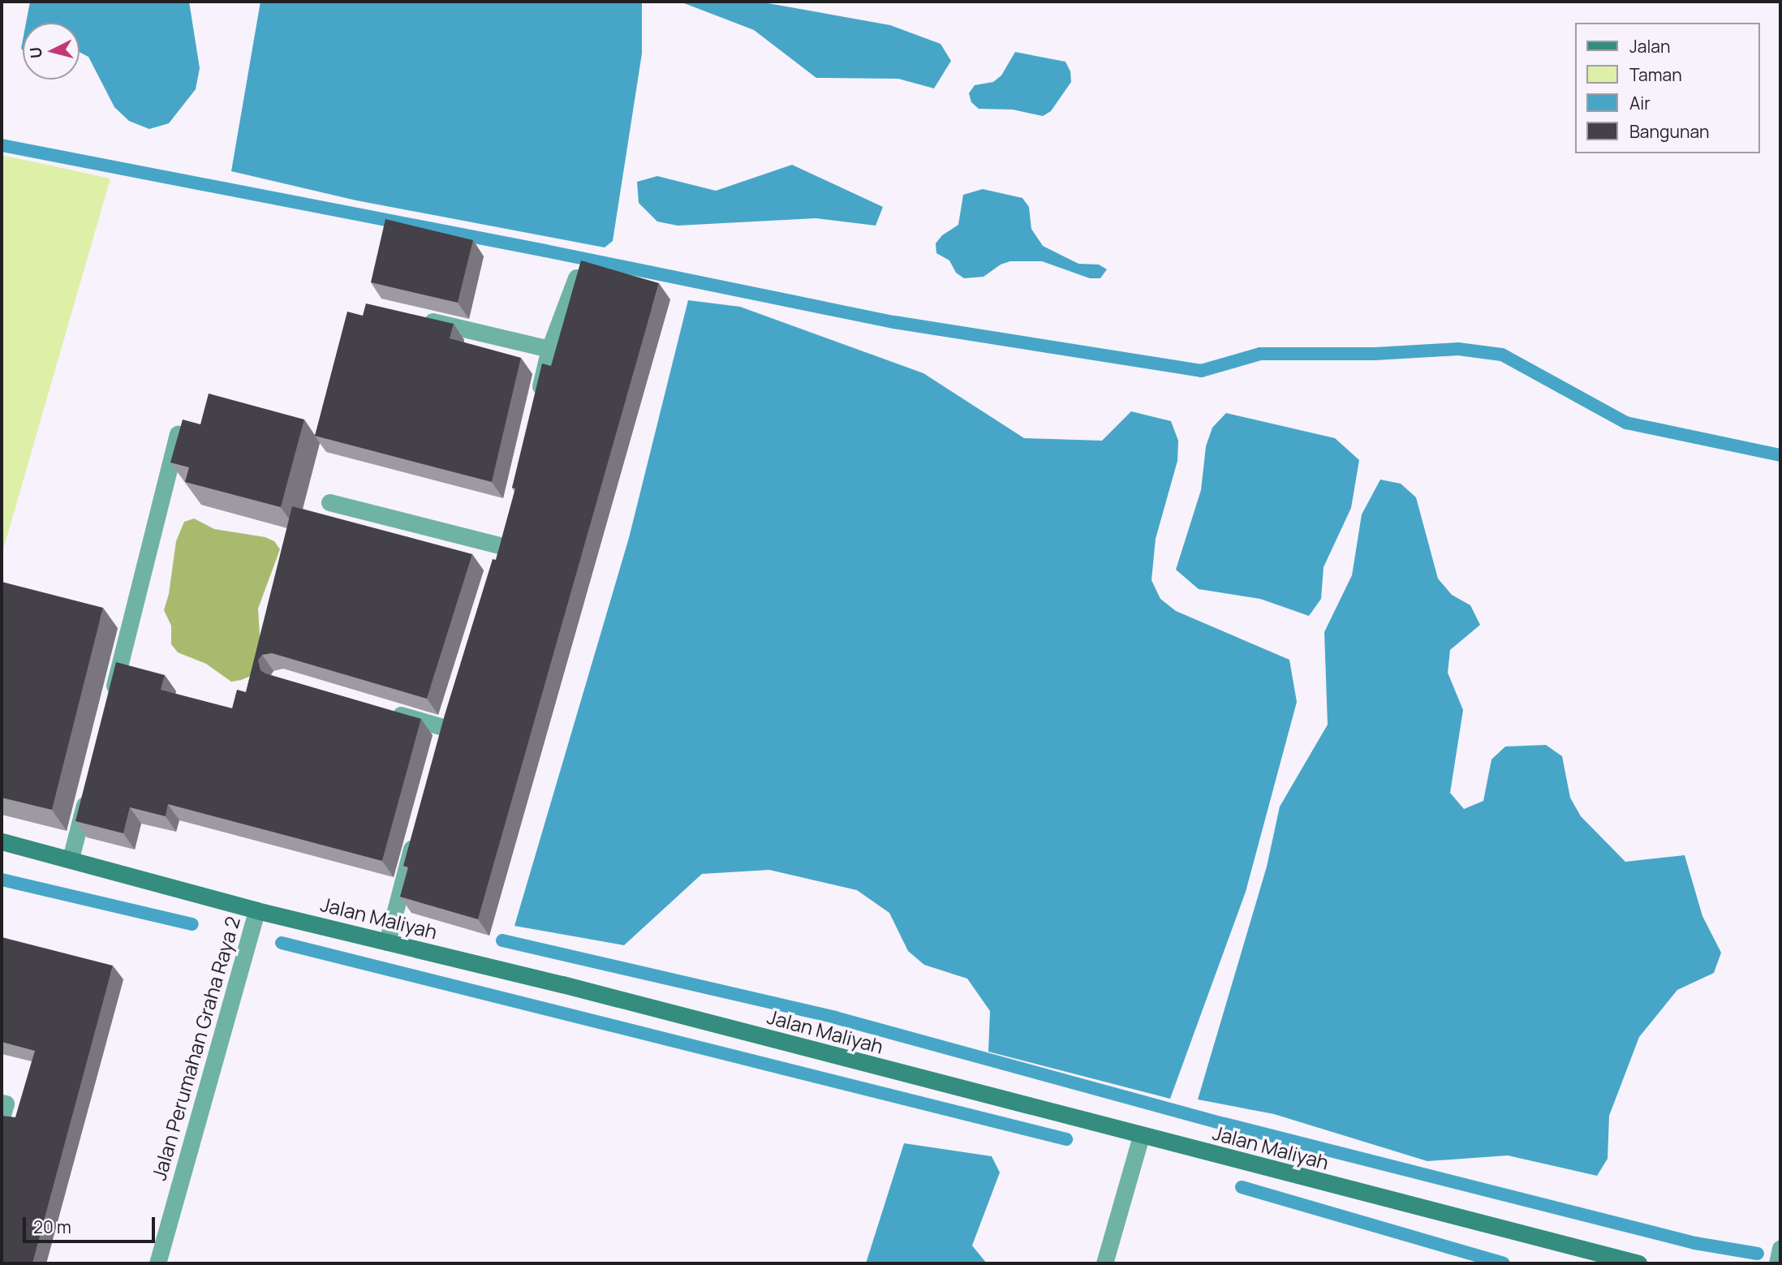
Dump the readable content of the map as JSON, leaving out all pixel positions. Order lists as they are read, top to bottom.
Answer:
{
  "streets": {
    "street": ["Jalan Maliyah", "Jalan Perumahan Graha Raya 2"]
  },
  "crossings": [
    ["Jalan Maliyah", "Jalan Perumahan Graha Raya 2"]
  ],
  "legend": [
    "Jalan",
    "Taman",
    "Air",
    "Bangunan"
  ],
  "scale_bar": "20 m",
  "north": "left"
}
